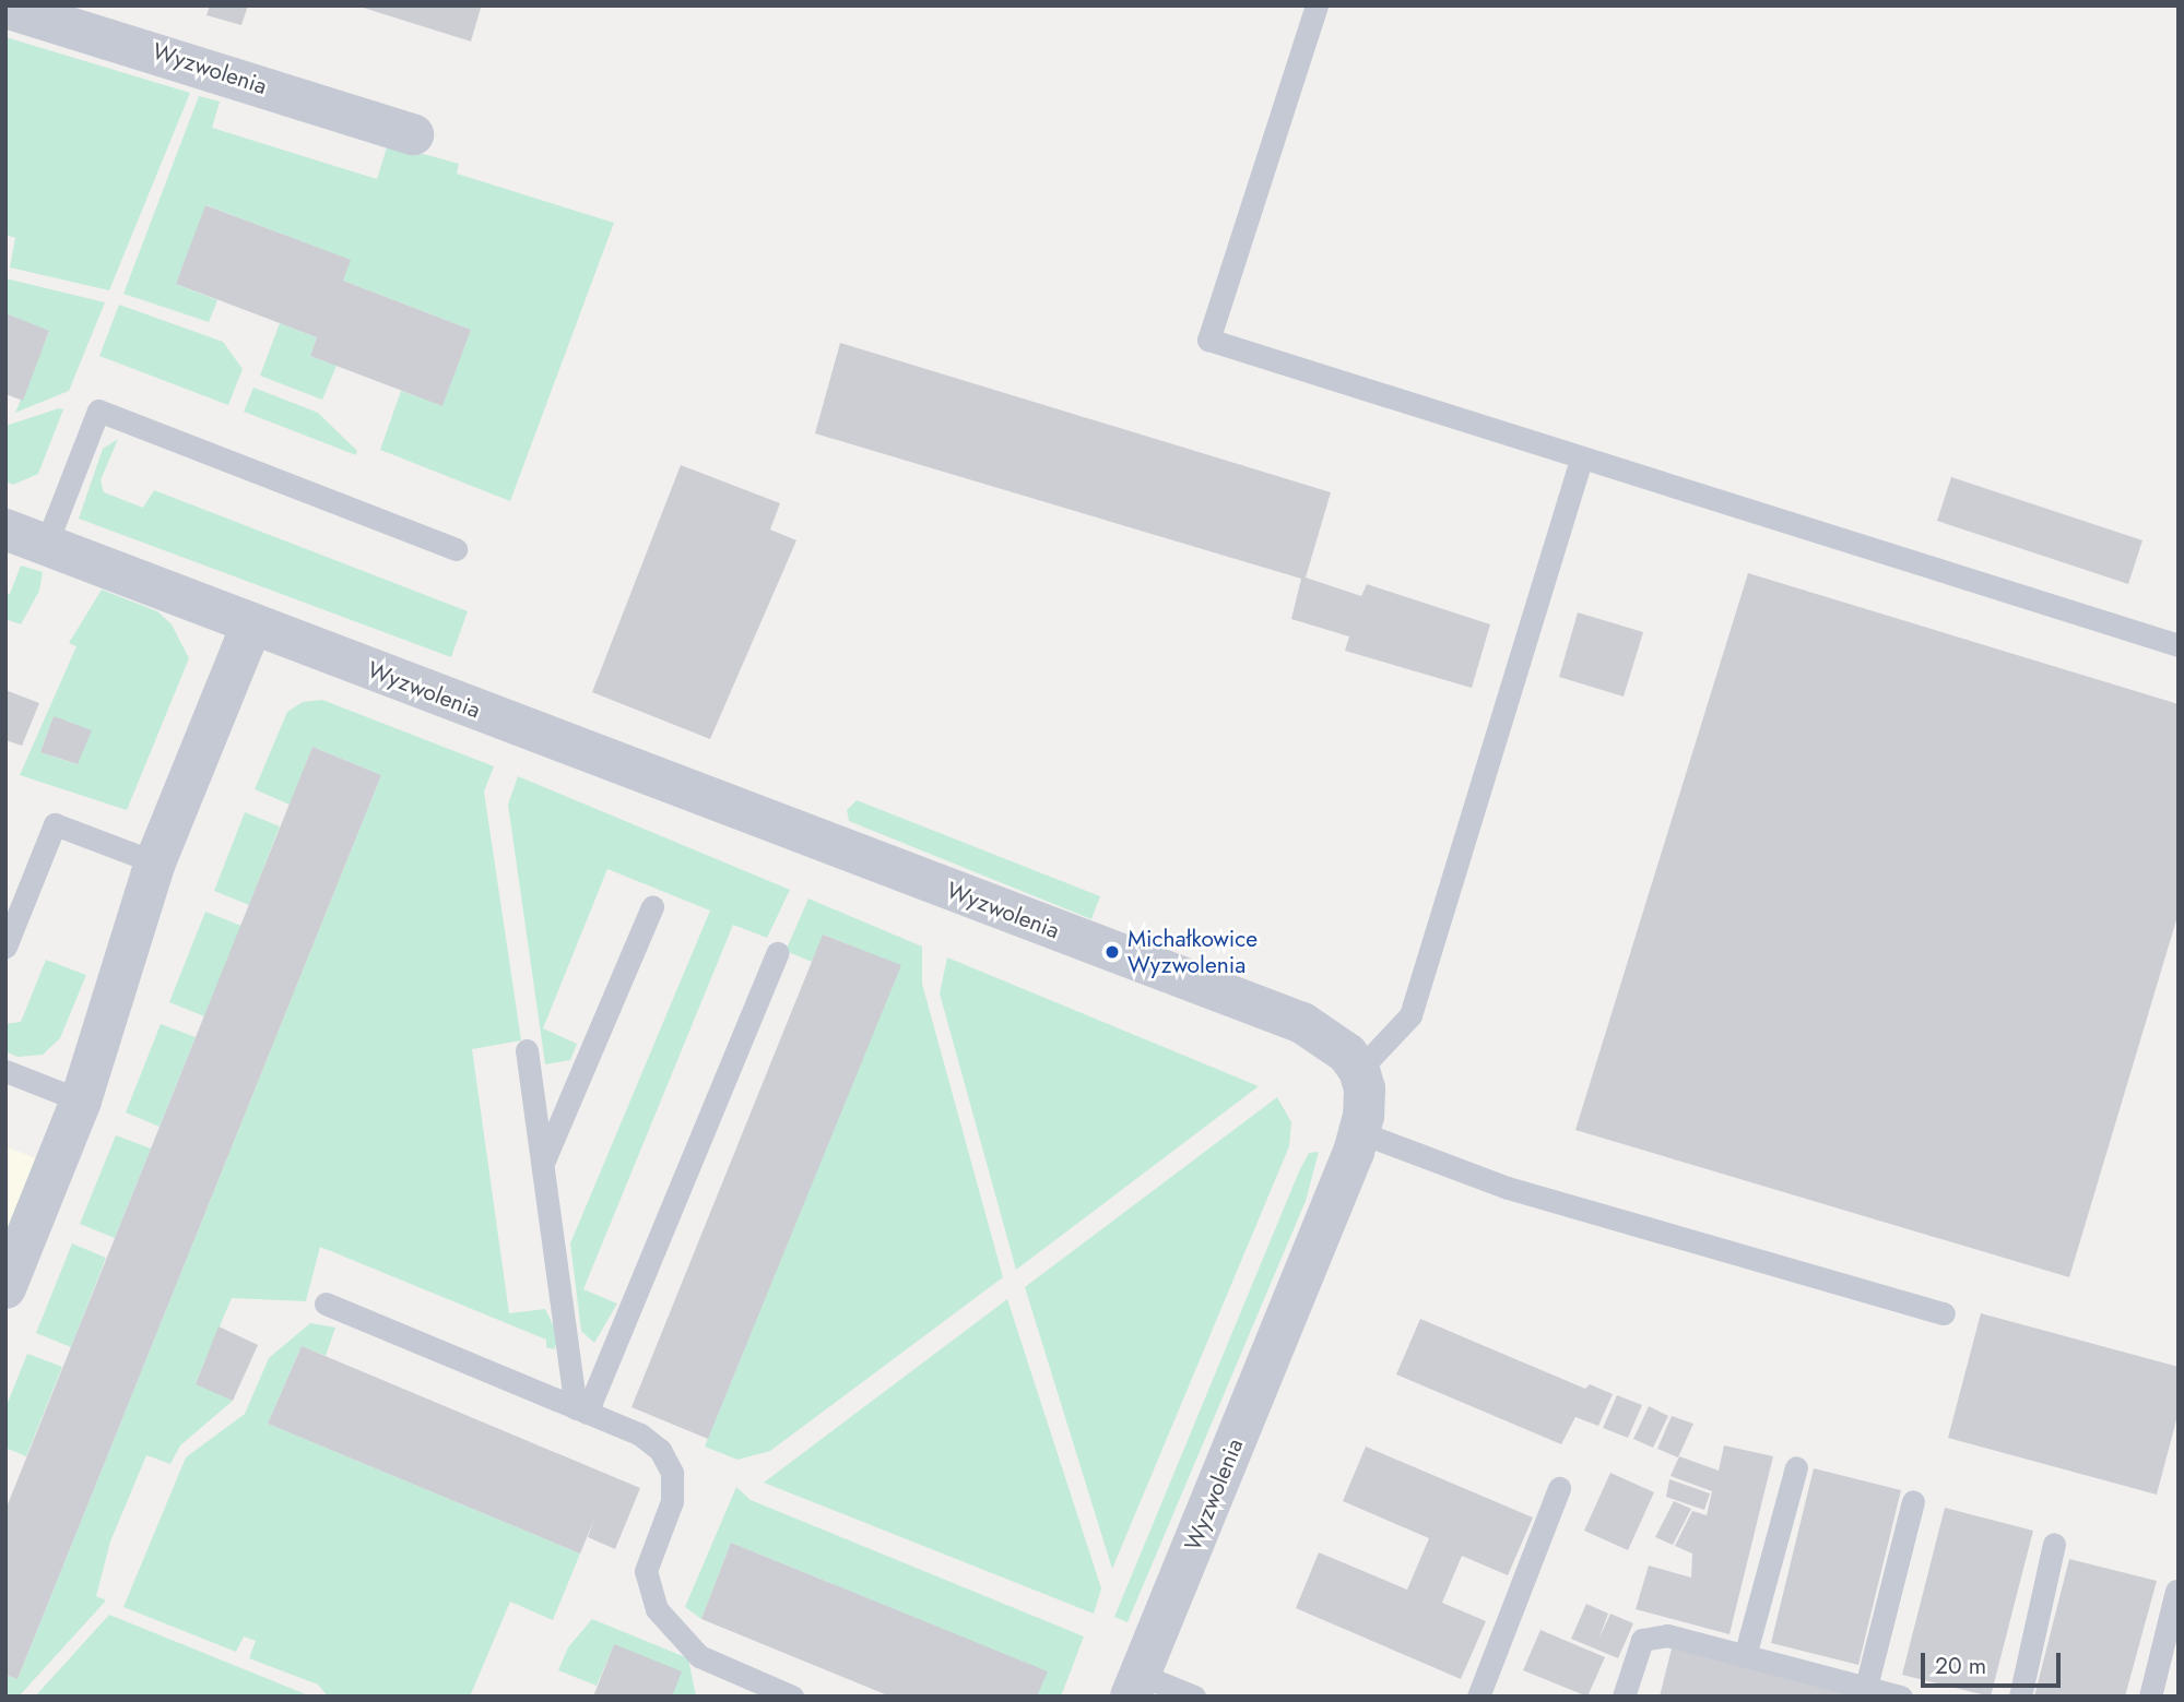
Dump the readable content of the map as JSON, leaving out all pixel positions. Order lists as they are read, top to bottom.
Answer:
{
  "streets": {
    "street": ["Wyzwolenia"]
  },
  "places": ["Michałkowice Wyzwolenia"],
  "scale_bar": "20 m"
}
